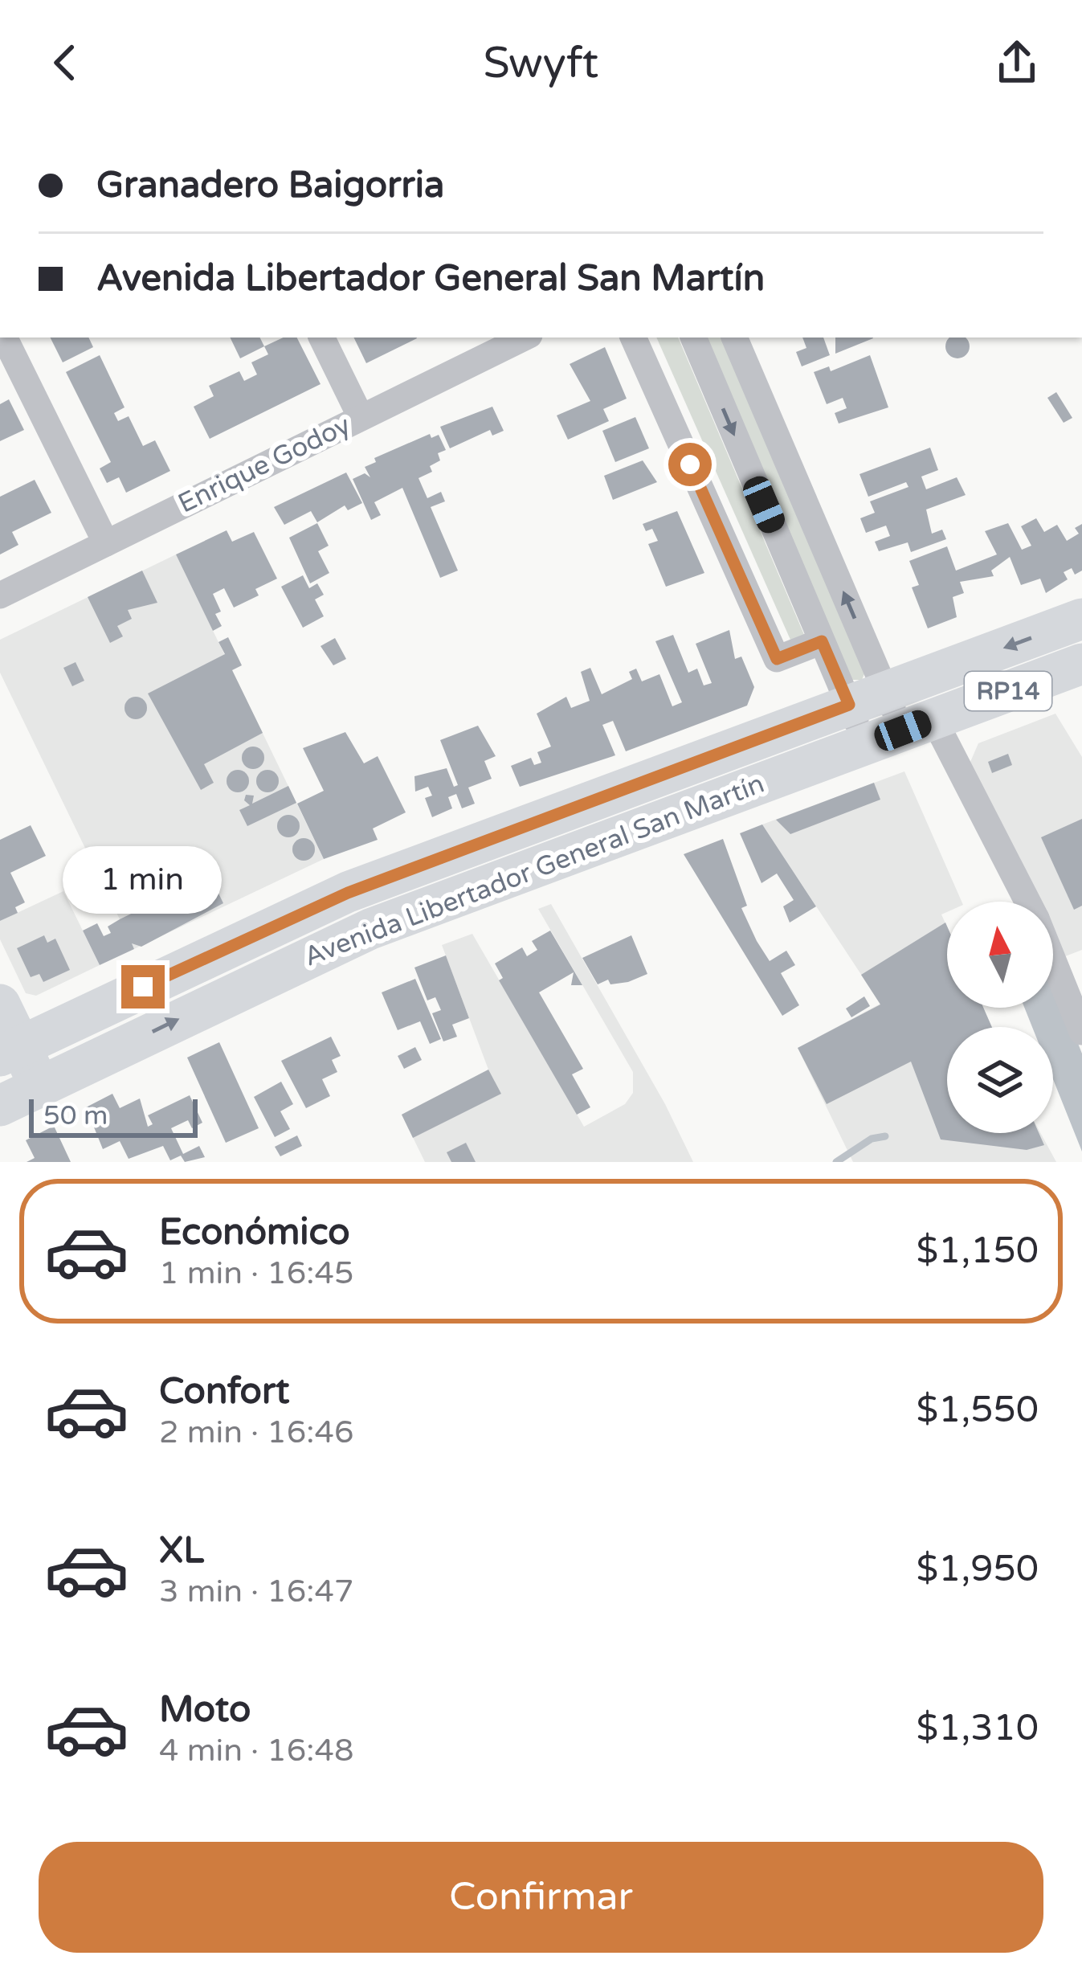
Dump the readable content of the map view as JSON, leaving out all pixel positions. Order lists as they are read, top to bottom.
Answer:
{
  "streets": {
    "main road": ["RP14", "Avenida Libertador General San Martín"],
    "street": ["Enrique Godoy"]
  },
  "scale_bar": "50 m",
  "north": "top",
  "page": {
    "header": "Swyft",
    "banner": ["Granadero Baigorria", "Avenida Libertador General San Martín"],
    "bubble": "1 min",
    "scale": "50 m",
    "list": [
      {
        "name": "Económico",
        "note": "1 min · 16:45",
        "value": "$1,150"
      },
      {
        "name": "Confort",
        "note": "2 min · 16:46",
        "value": "$1,550"
      },
      {
        "name": "XL",
        "note": "3 min · 16:47",
        "value": "$1,950"
      },
      {
        "name": "Moto",
        "note": "4 min · 16:48",
        "value": "$1,310"
      }
    ],
    "buttons": "Confirmar"
  }
}
